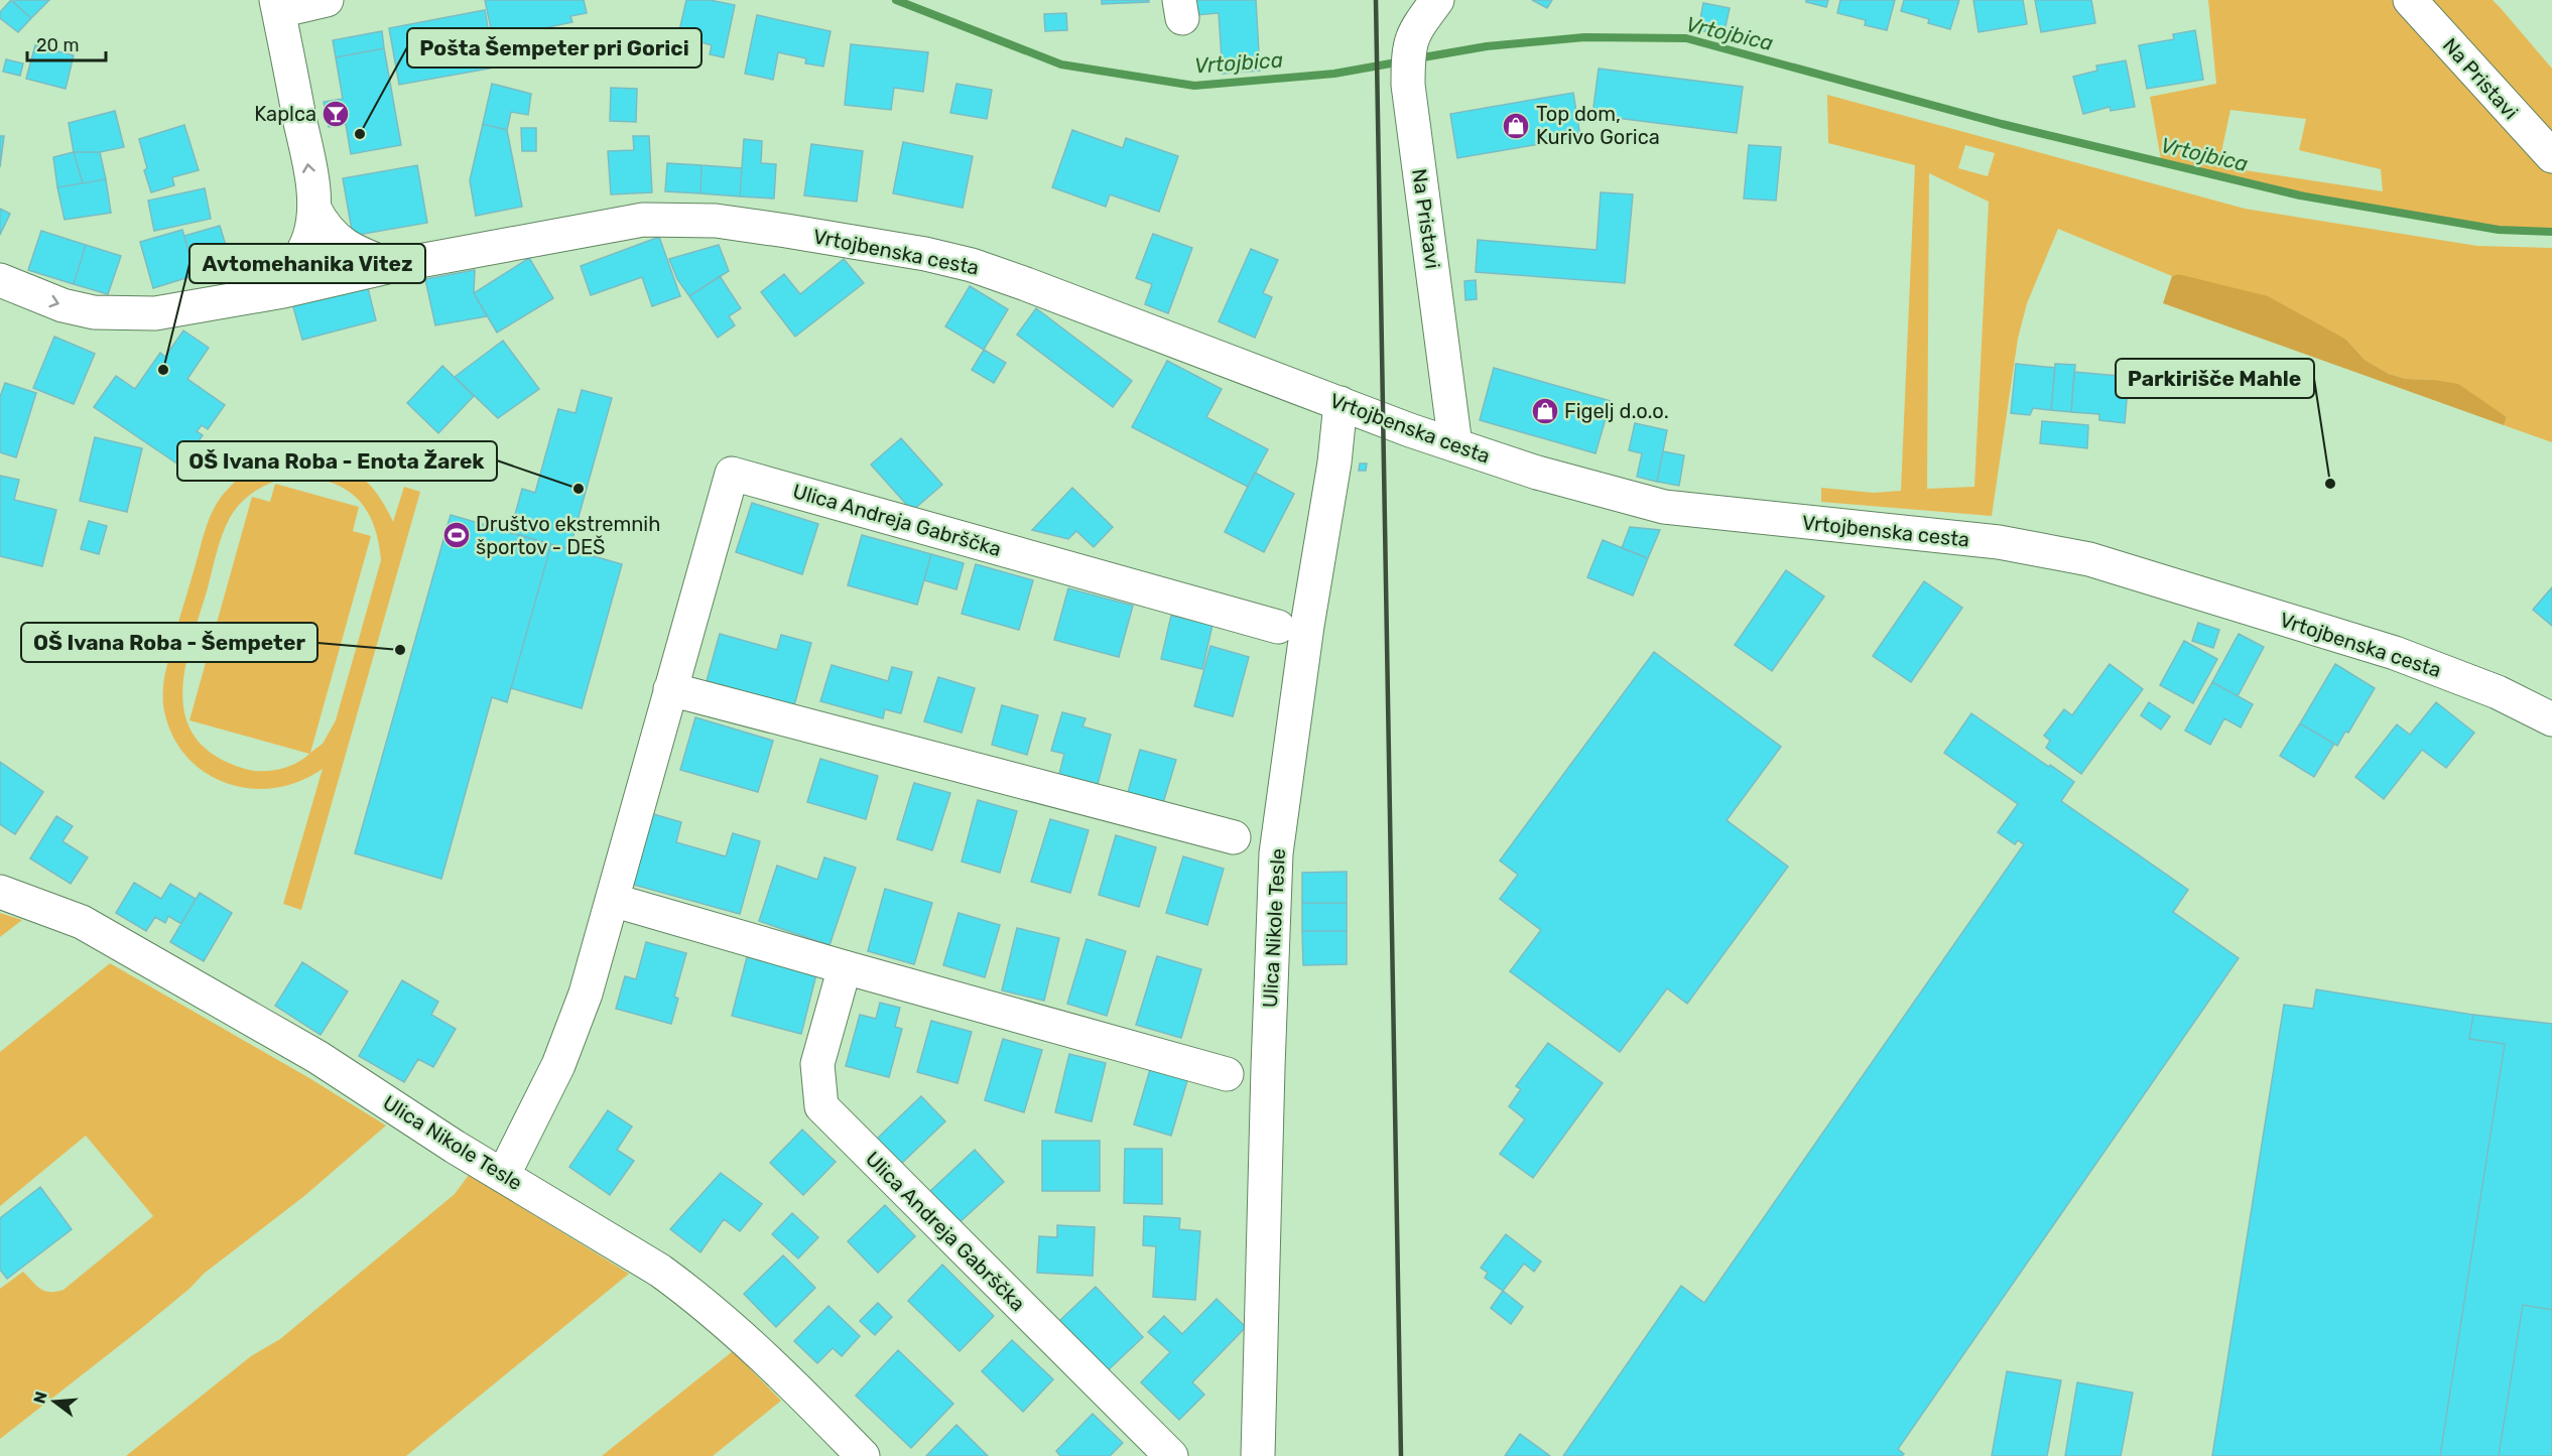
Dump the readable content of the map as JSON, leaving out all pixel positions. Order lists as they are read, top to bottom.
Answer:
{
  "streets": {
    "street": [
      "Na Pristavi",
      "Vrtojbenska cesta",
      "Ulica Andreja Gabrščka",
      "Ulica Nikole Tesle"
    ]
  },
  "crossings": [
    ["Na Pristavi", "Vrtojbenska cesta"],
    ["Vrtojbenska cesta", "Ulica Nikole Tesle"],
    ["Ulica Andreja Gabrščka", "Ulica Nikole Tesle"]
  ],
  "water": ["Vrtojbica"],
  "places": {
    "bar": ["Kaplca"],
    "shop": ["Top dom, Kurivo Gorica", "Figelj d.o.o."],
    "other": [
      "Pošta Šempeter pri Gorici",
      "Avtomehanika Vitez",
      "Parkirišče Mahle",
      "OŠ Ivana Roba - Enota Žarek",
      "OŠ Ivana Roba - Šempeter"
    ],
    "sports": ["Društvo ekstremnih športov - DEŠ"]
  },
  "scale_bar": "20 m",
  "north": "left"
}
